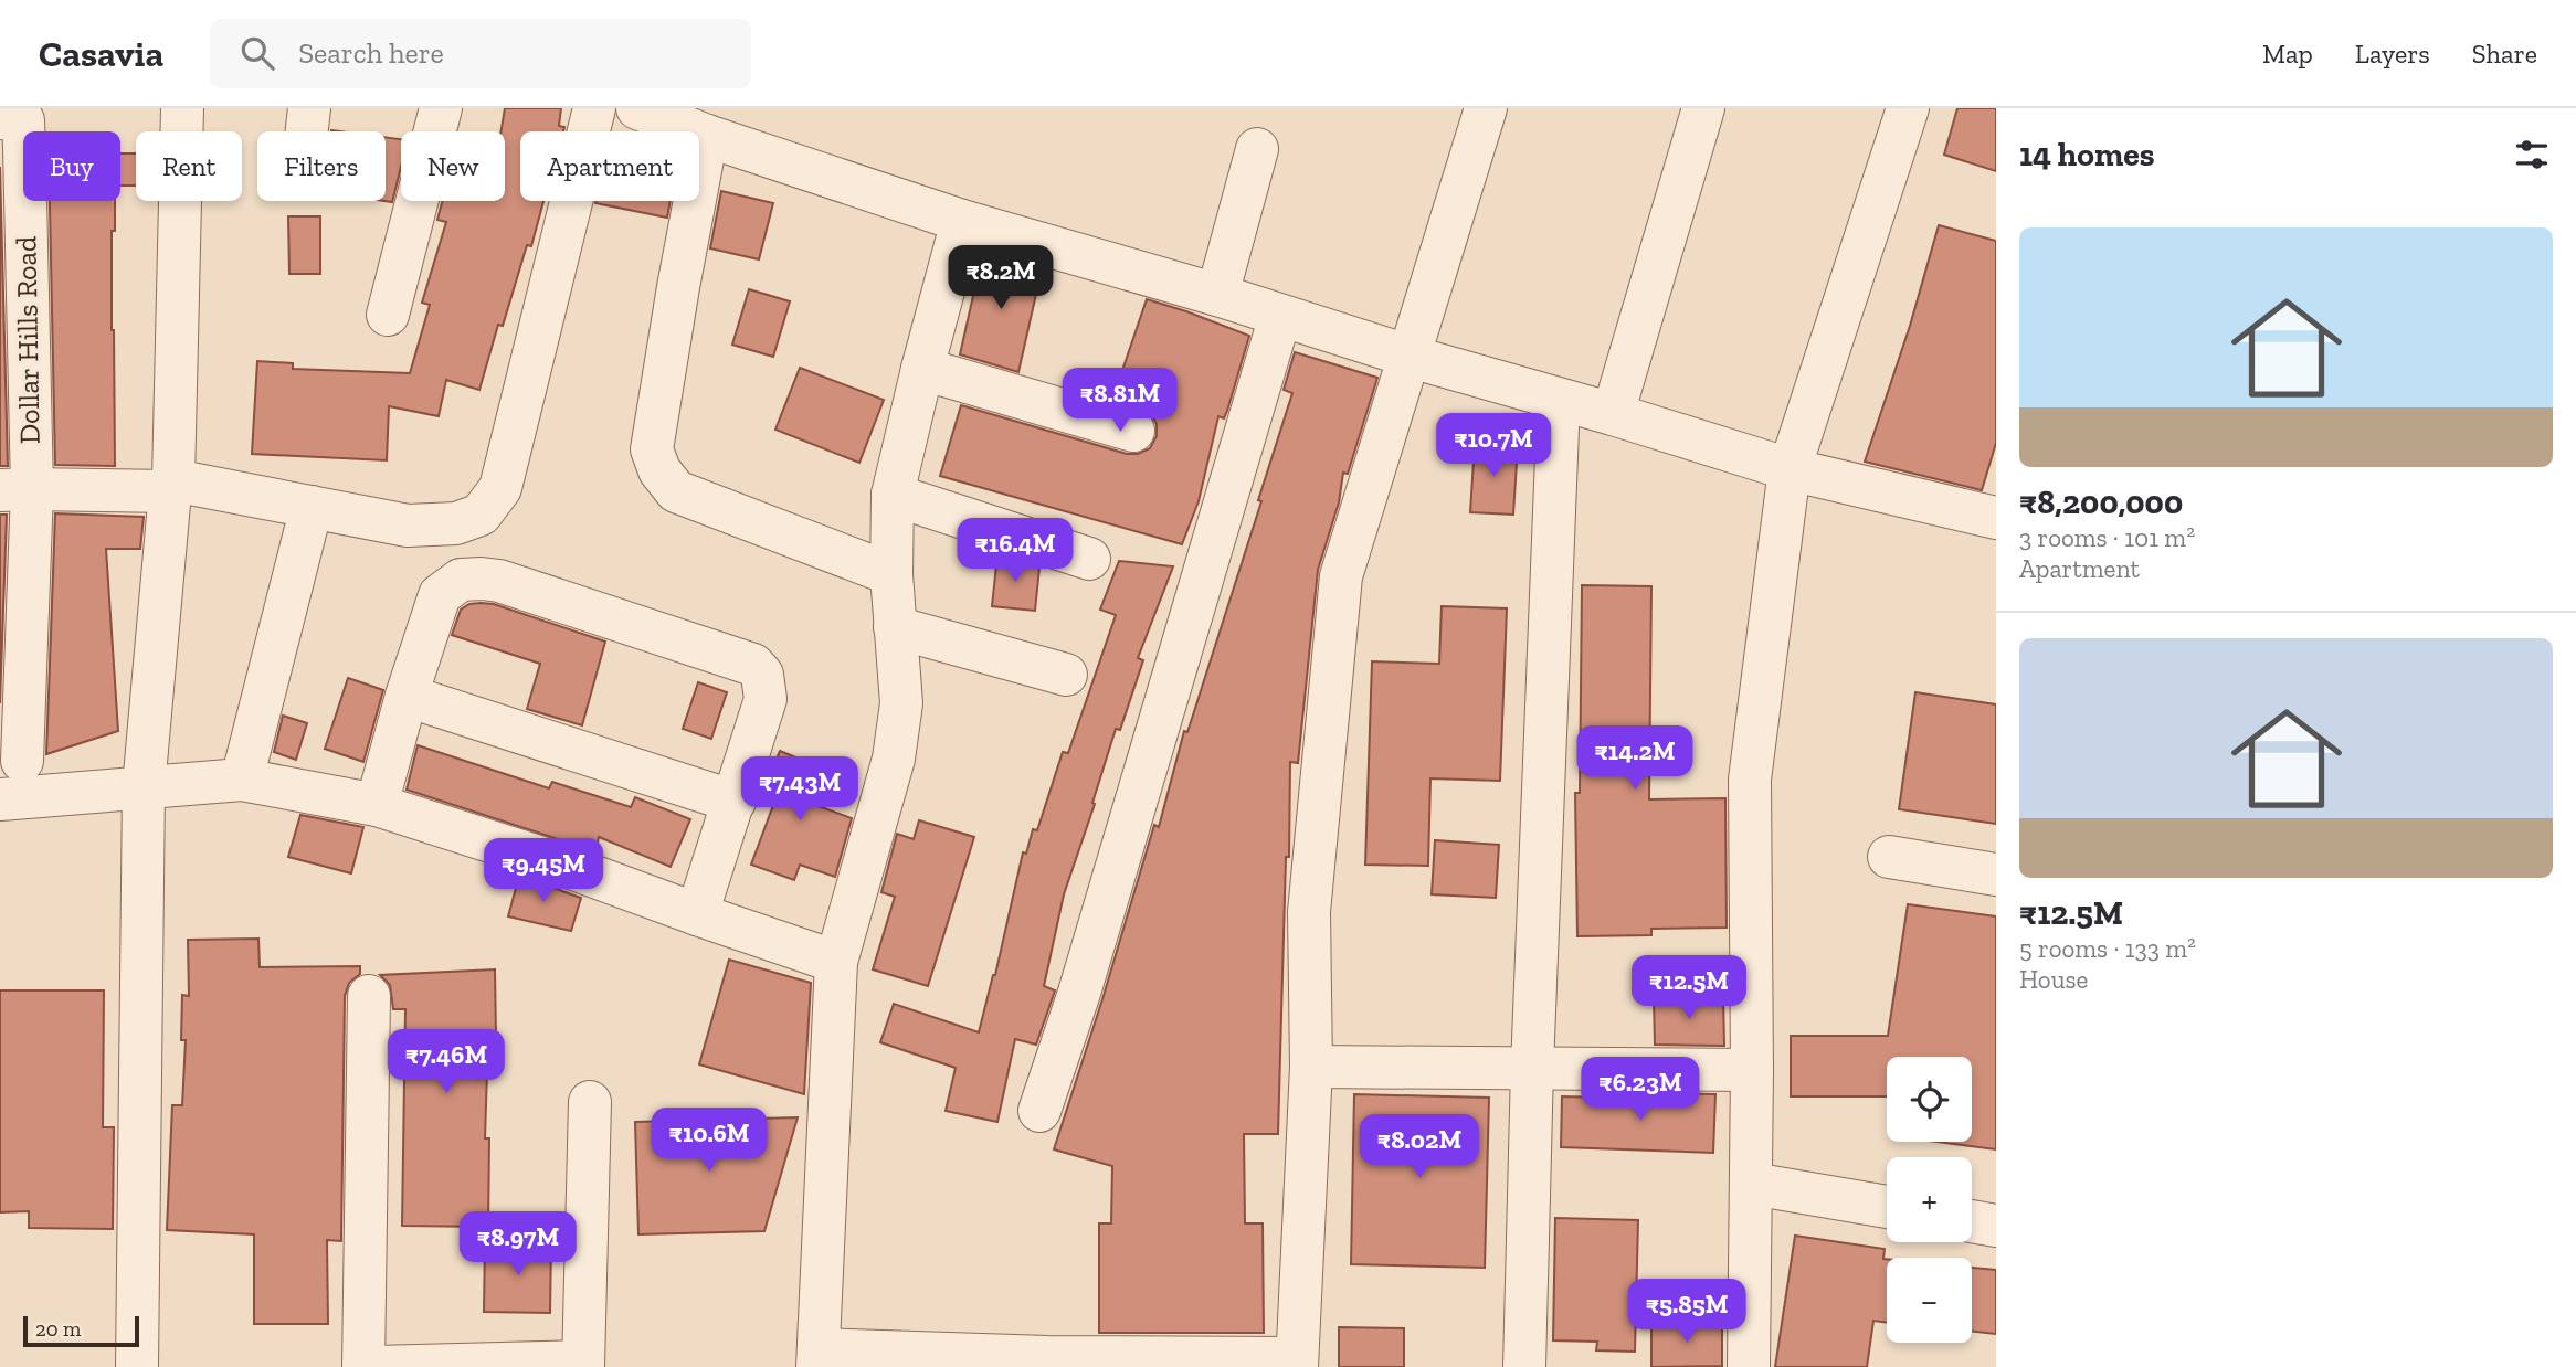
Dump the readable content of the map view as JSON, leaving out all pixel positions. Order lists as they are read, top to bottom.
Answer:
{
  "streets": {
    "street": ["Dollar Hills Road"]
  },
  "scale_bar": "20 m",
  "page": {
    "header": "Casavia",
    "search": "Search here",
    "nav": ["Map", "Layers", "Share"],
    "heading": "14 homes",
    "chip": [
      "Buy",
      "Rent",
      "Filters",
      "New",
      "Apartment"
    ],
    "list": [
      {
        "name": "₹8,200,000",
        "note": "3 rooms · 101 m² · Apartment"
      },
      {
        "name": "₹12.5M",
        "note": "5 rooms · 133 m² · House"
      }
    ],
    "price": [
      "₹8.2M",
      "₹8.81M",
      "₹10.7M",
      "₹16.4M",
      "₹14.2M",
      "₹7.43M",
      "₹9.45M",
      "₹12.5M",
      "₹7.46M",
      "₹6.23M",
      "₹10.6M",
      "₹8.02M",
      "₹8.97M",
      "₹5.85M"
    ],
    "map_buttons": ["+", "−"],
    "scale": "20 m"
  }
}
